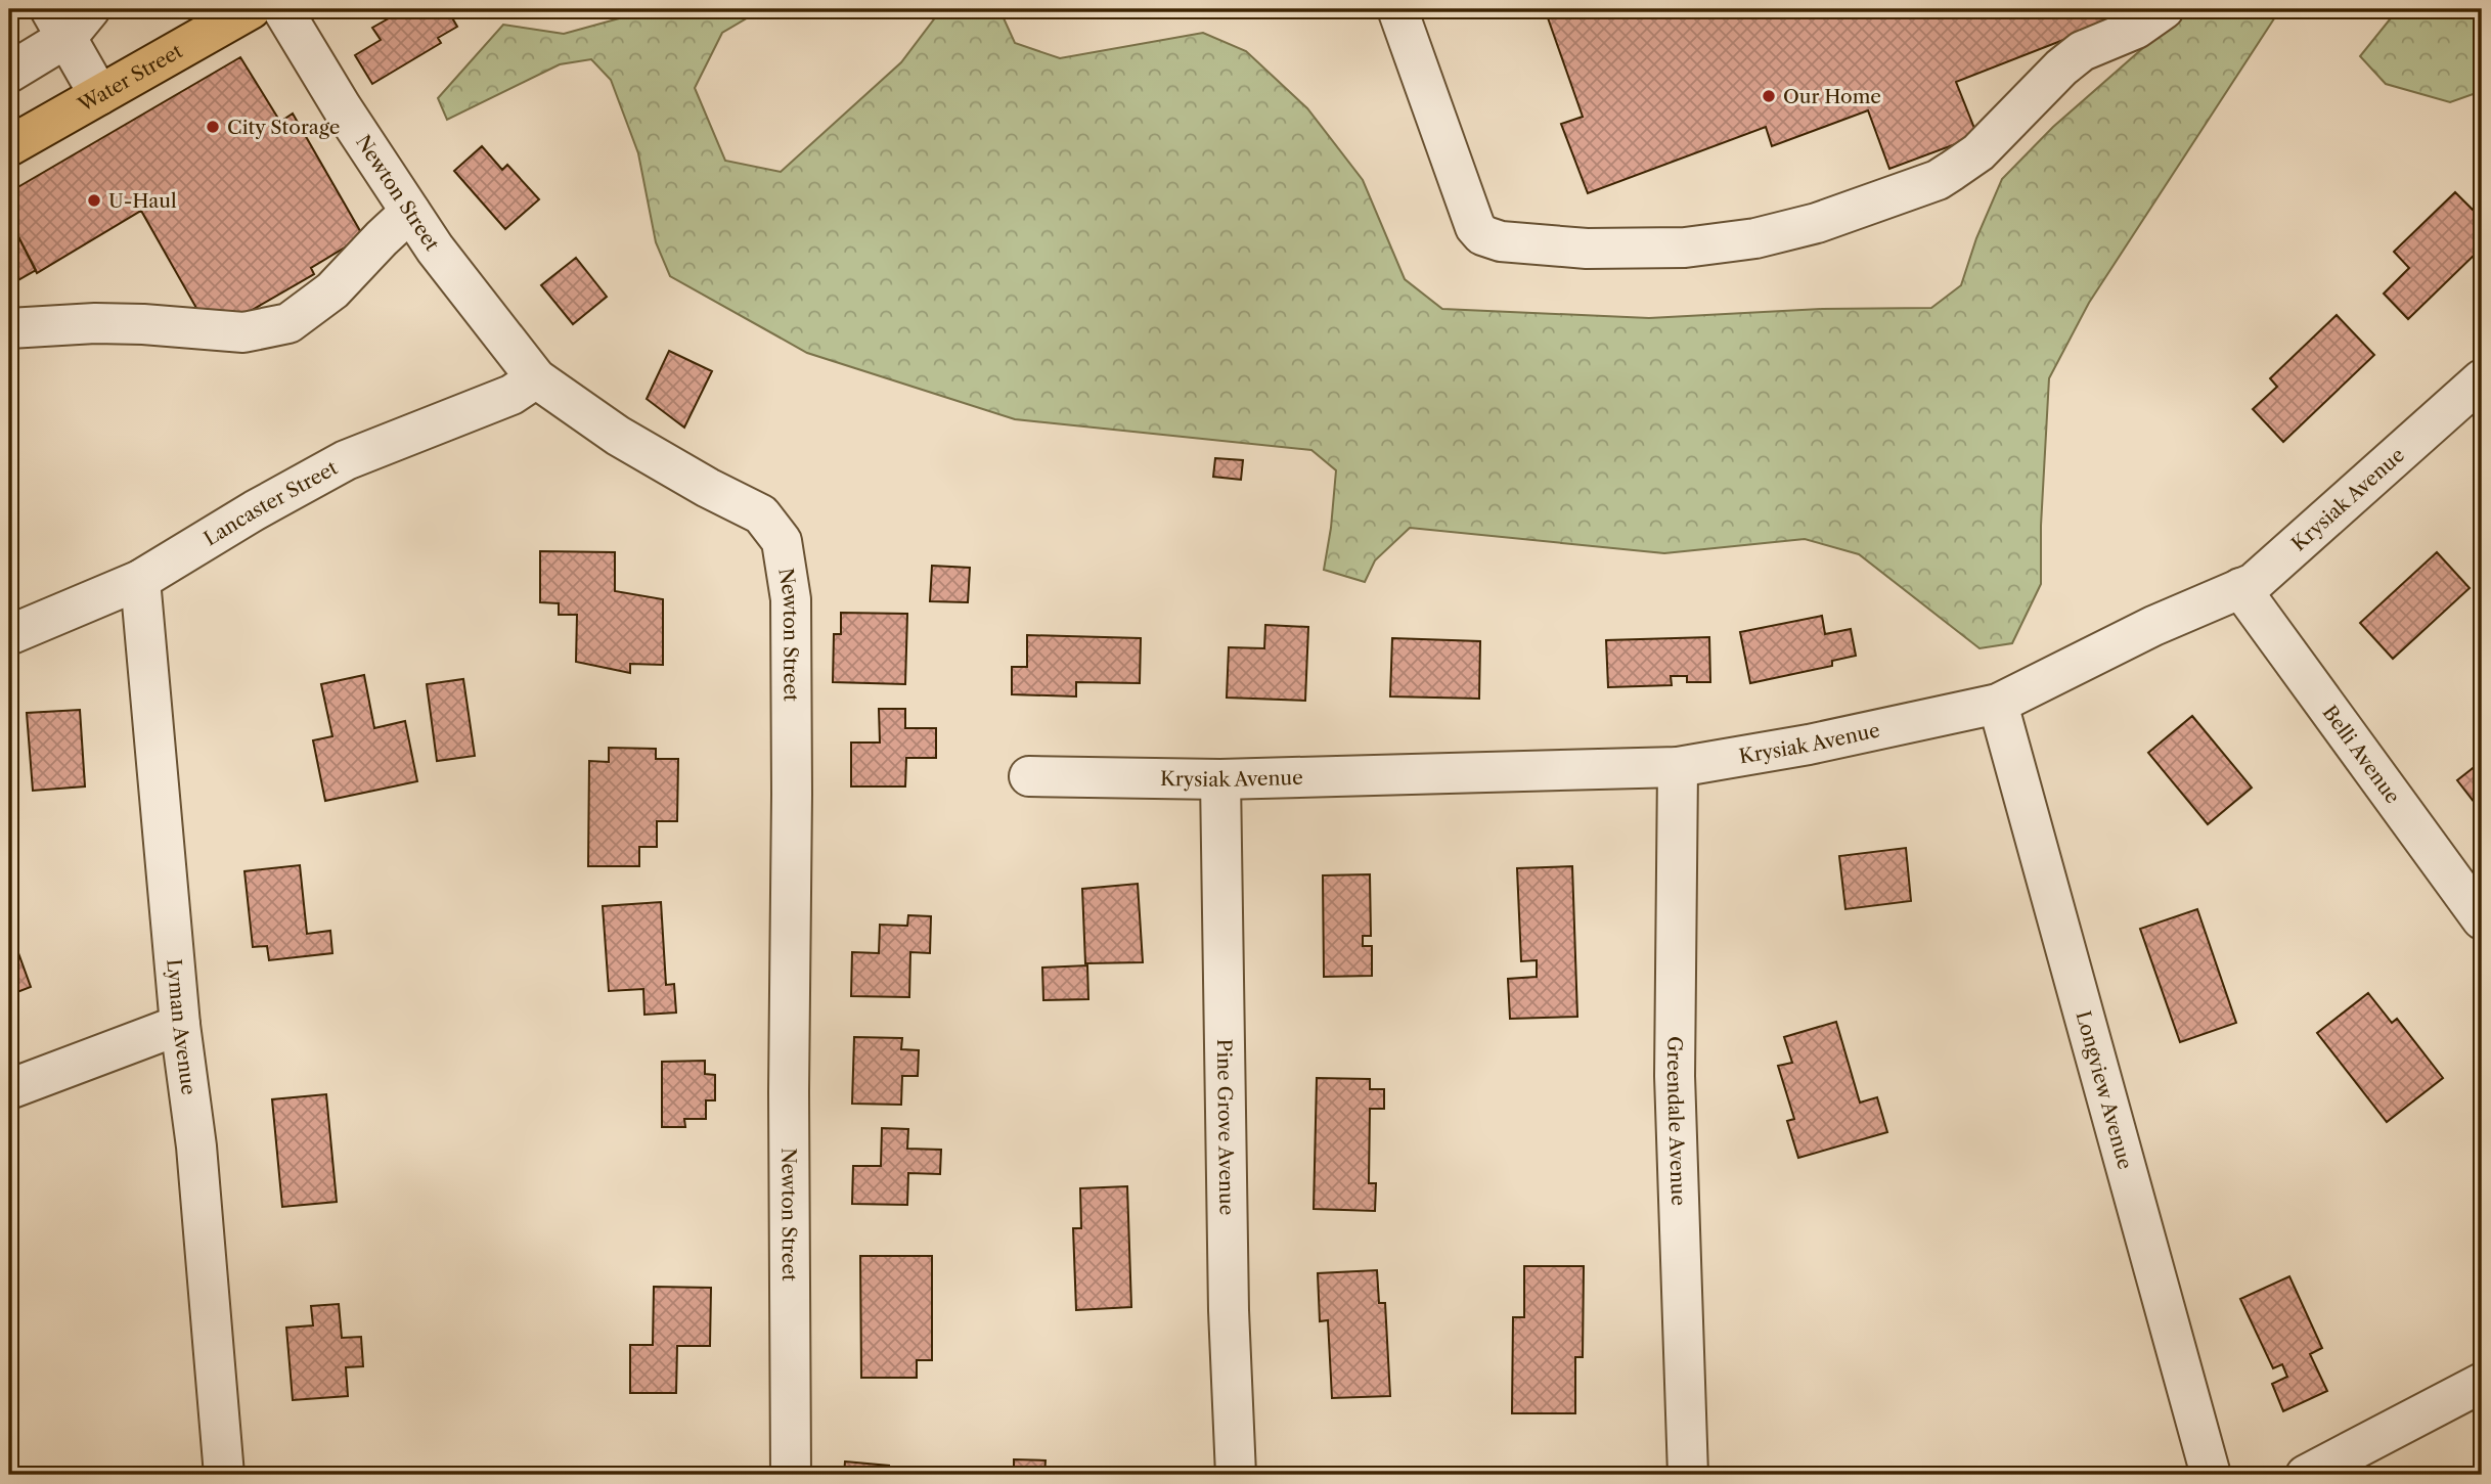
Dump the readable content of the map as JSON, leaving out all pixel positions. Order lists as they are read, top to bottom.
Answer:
{
  "streets": {
    "highway": ["Water Street"],
    "street": [
      "Newton Street",
      "Krysiak Avenue",
      "Lancaster Street",
      "Belli Avenue",
      "Lyman Avenue",
      "Longview Avenue",
      "Greendale Avenue",
      "Pine Grove Avenue"
    ]
  },
  "crossings": [
    ["Newton Street", "Lancaster Street"],
    ["Krysiak Avenue", "Belli Avenue"],
    ["Krysiak Avenue", "Longview Avenue"],
    ["Krysiak Avenue", "Greendale Avenue"],
    ["Krysiak Avenue", "Pine Grove Avenue"],
    ["Lancaster Street", "Lyman Avenue"]
  ],
  "places": ["Our Home", "City Storage", "U-Haul"]
}
